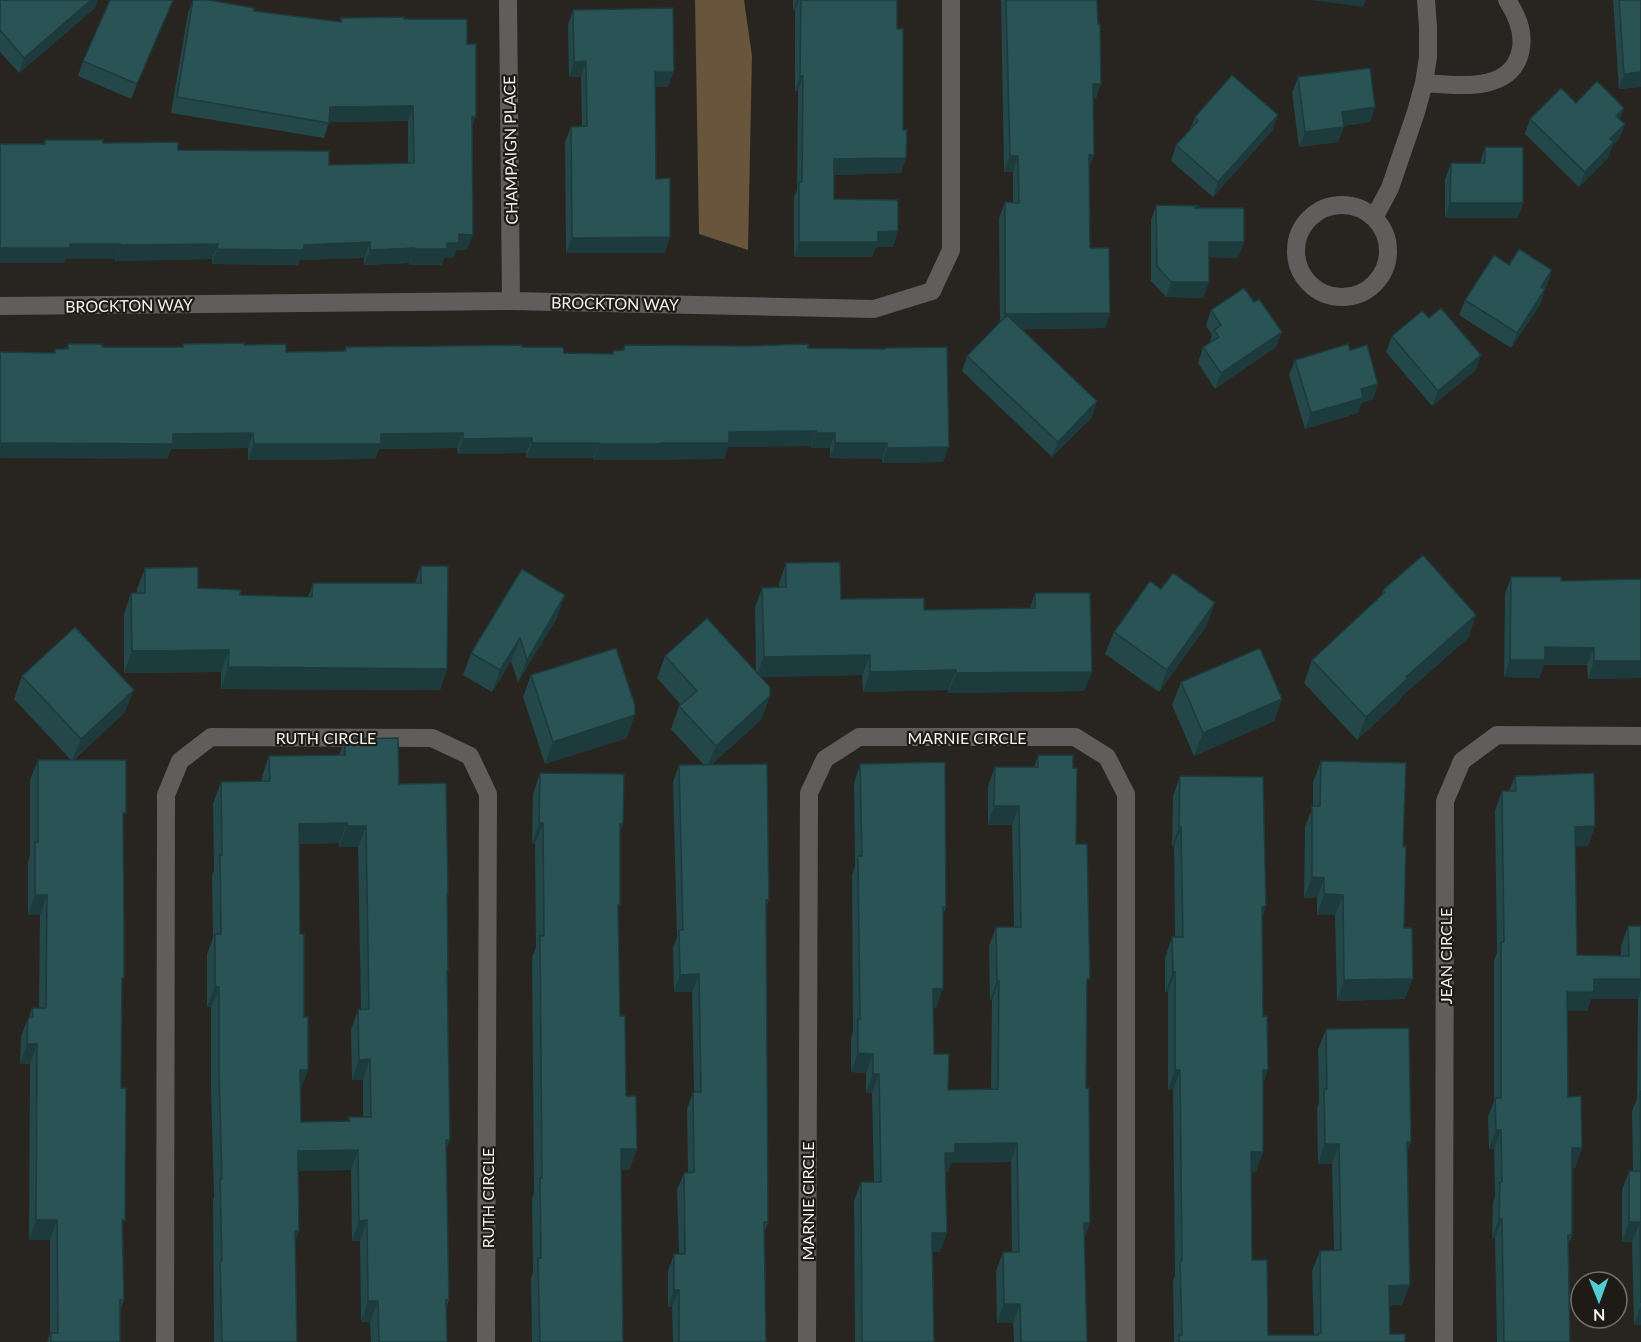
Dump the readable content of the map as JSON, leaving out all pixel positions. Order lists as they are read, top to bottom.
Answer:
{
  "streets": {
    "street": [
      "CHAMPAIGN PLACE",
      "BROCKTON WAY",
      "RUTH CIRCLE",
      "MARNIE CIRCLE",
      "JEAN CIRCLE"
    ]
  },
  "crossings": [
    ["CHAMPAIGN PLACE", "BROCKTON WAY"]
  ],
  "north": "bottom"
}
